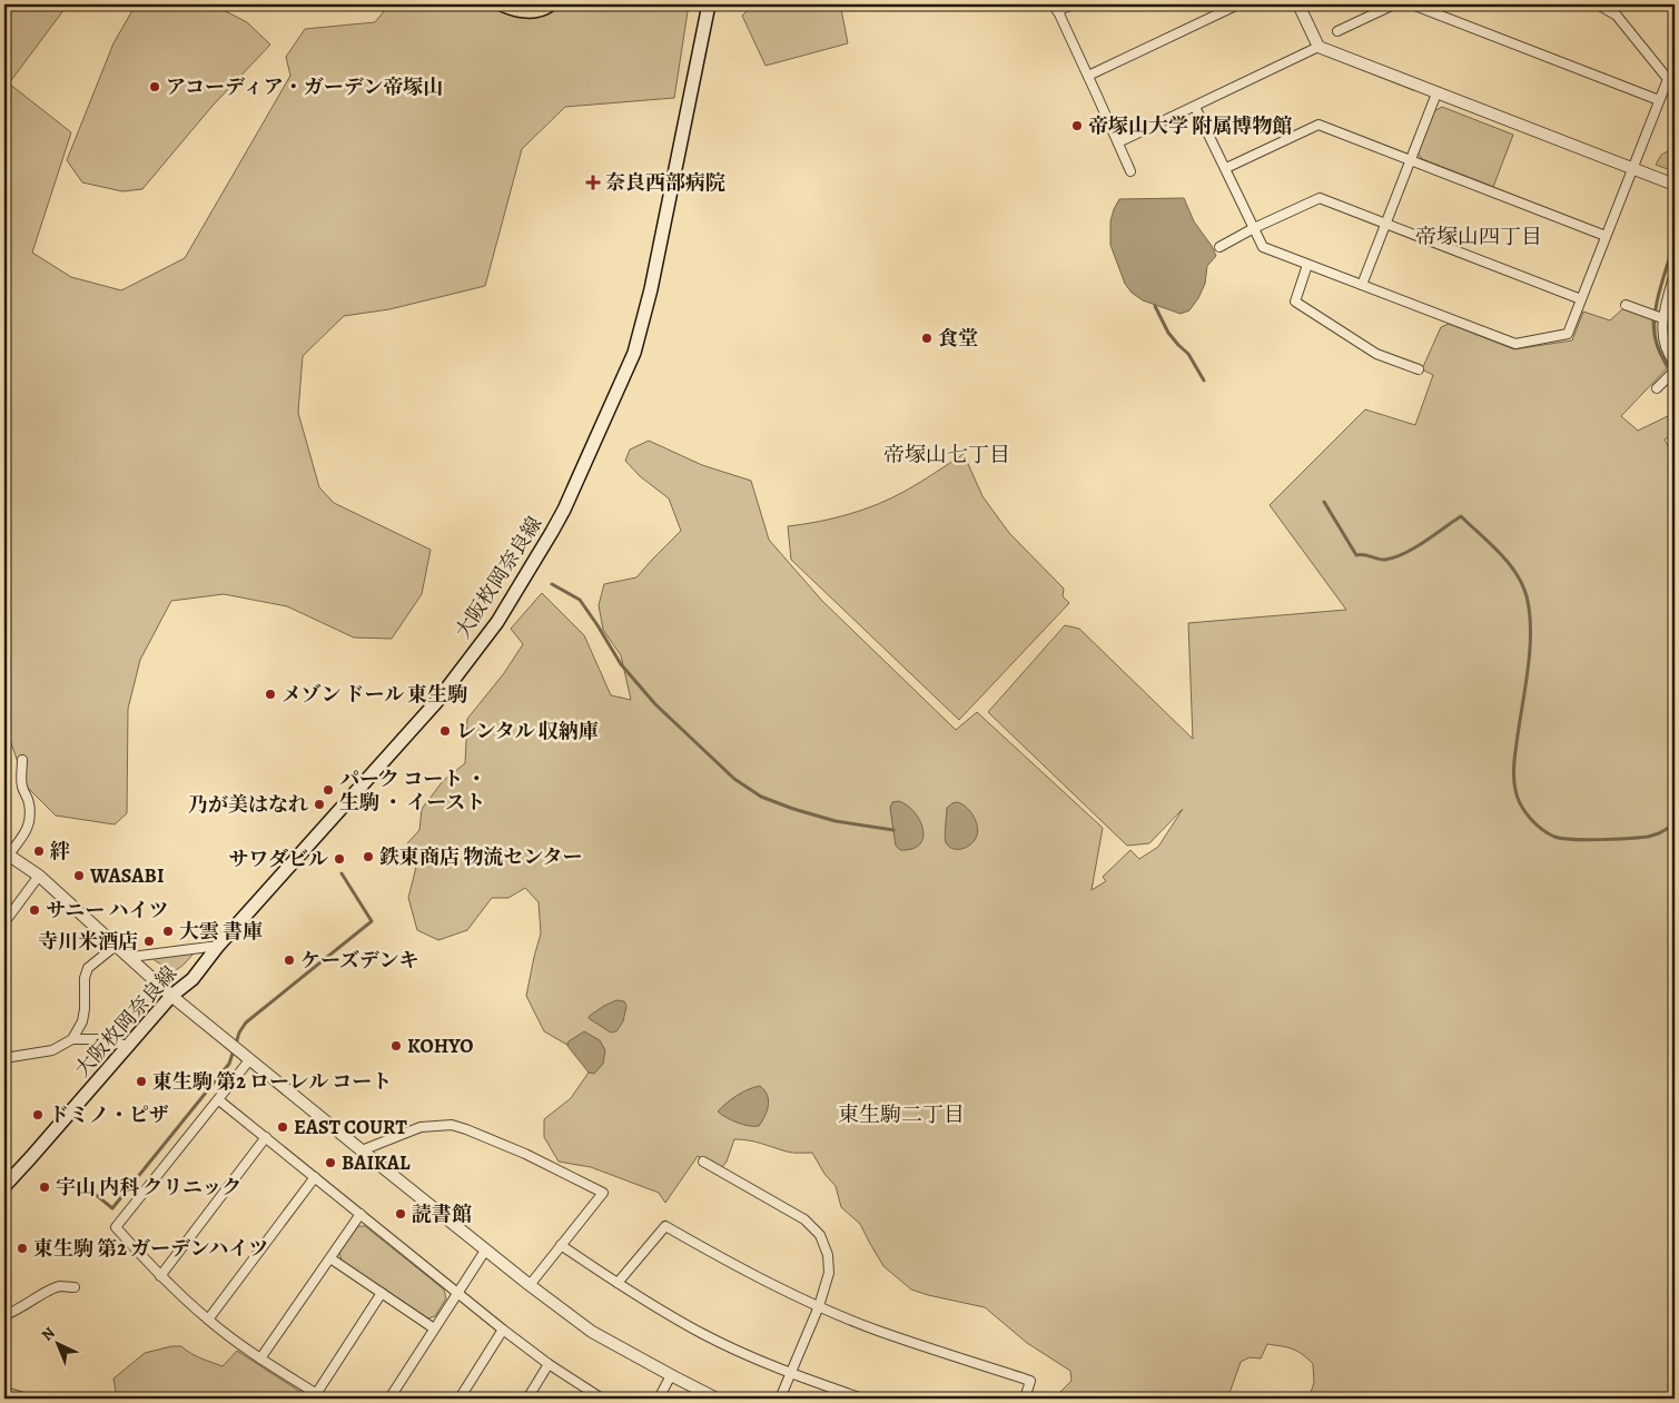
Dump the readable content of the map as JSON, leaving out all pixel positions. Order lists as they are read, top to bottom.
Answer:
{
  "streets": {
    "main road": ["大阪枚岡奈良線"]
  },
  "districts": ["帝塚山四丁目", "帝塚山七丁目", "東生駒二丁目"],
  "places": {
    "other": [
      "アコーディア・ガーデン帝塚山",
      "帝塚山大学 附属博物館",
      "食堂",
      "メゾン ドール 東生駒",
      "レンタル 収納庫",
      "パーク コート ・ 生駒 ・ イースト",
      "乃が美はなれ",
      "絆",
      "鉄東商店 物流センター",
      "サワダビル",
      "WASABI",
      "サニー ハイツ",
      "大雲 書庫",
      "寺川米酒店",
      "ケーズデンキ",
      "KOHYO",
      "東生駒 第2 ローレル コート",
      "ドミノ・ピザ",
      "EAST COURT",
      "BAIKAL",
      "宇山 内科 クリニック",
      "読書館",
      "東生駒 第2 ガーデンハイツ"
    ],
    "health": ["奈良西部病院"]
  },
  "north": "top left"
}
